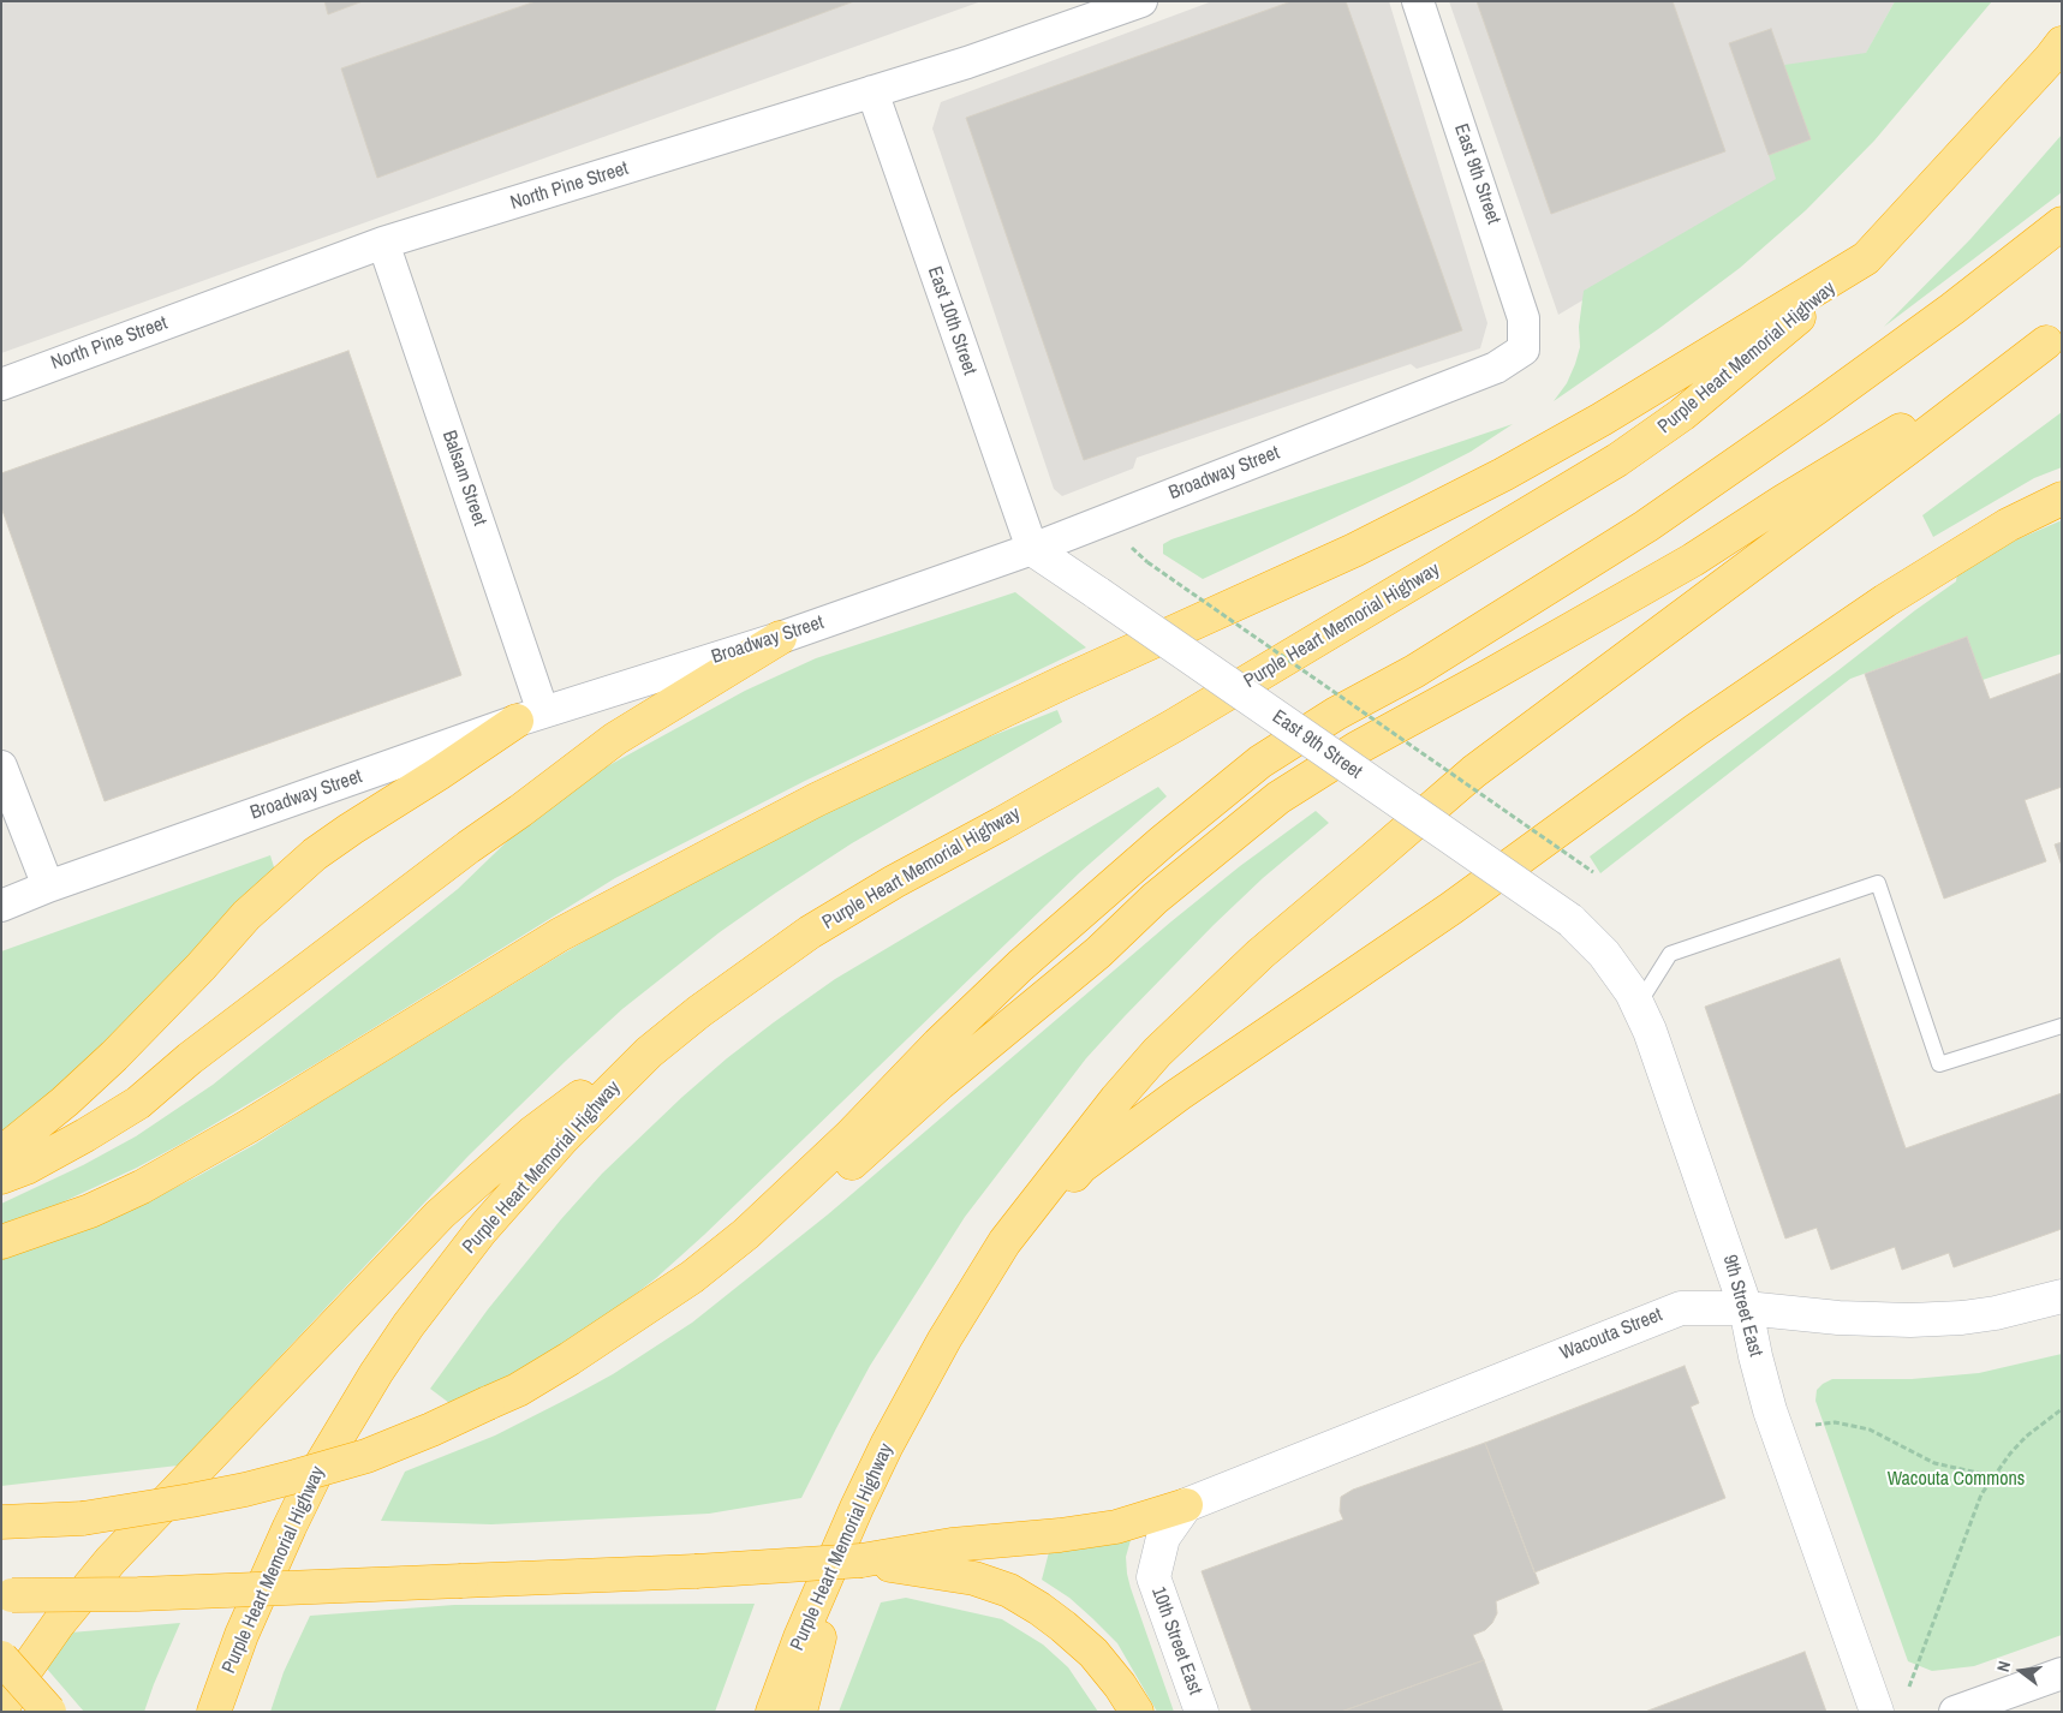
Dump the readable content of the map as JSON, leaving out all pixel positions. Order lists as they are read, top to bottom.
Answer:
{
  "streets": {
    "highway": ["Purple Heart Memorial Highway"],
    "street": [
      "East 9th Street",
      "North Pine Street",
      "East 10th Street",
      "Broadway Street",
      "Balsam Street",
      "9th Street East",
      "Wacouta Street",
      "10th Street East"
    ]
  },
  "crossings": [
    ["East 9th Street", "East 10th Street"],
    ["East 9th Street", "Broadway Street"],
    ["East 9th Street", "9th Street East"],
    ["North Pine Street", "East 10th Street"],
    ["North Pine Street", "Balsam Street"],
    ["East 10th Street", "Broadway Street"],
    ["Broadway Street", "Balsam Street"],
    ["9th Street East", "Wacouta Street"],
    ["Wacouta Street", "10th Street East"]
  ],
  "parks": ["Wacouta Commons"],
  "north": "left"
}
